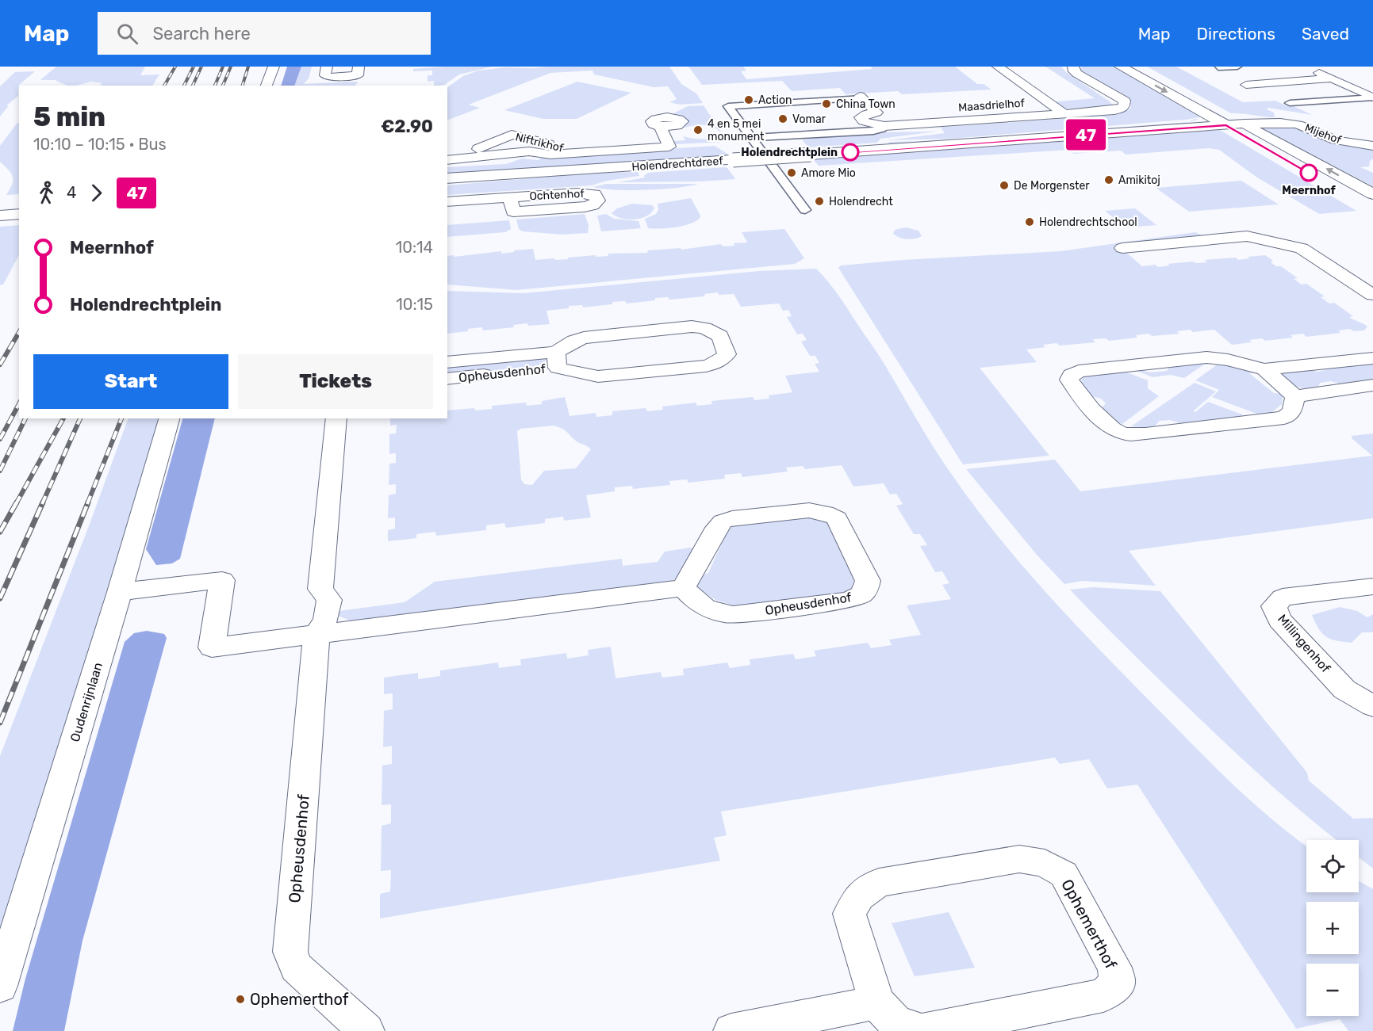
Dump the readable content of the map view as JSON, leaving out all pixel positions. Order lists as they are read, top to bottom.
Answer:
{
  "streets": {
    "main road": ["Holendrechtdreef"],
    "street": [
      "Maasdrielhof",
      "Mijehof",
      "Niftrikhof",
      "Ochtenhof",
      "Opheusdenhof",
      "Millingenhof",
      "Oudenrijnlaan",
      "Ophemerthof"
    ]
  },
  "places": [
    "Action",
    "China Town",
    "Vomar",
    "4 en 5 mei monument",
    "Holendrechtplein",
    "Amore Mio",
    "Meernhof",
    "Amikitoj",
    "De Morgenster",
    "Holendrecht",
    "Holendrechtschool",
    "Ophemerthof"
  ],
  "lines": ["bus line 47"],
  "page": {
    "header": "Map",
    "search": "Search here",
    "nav": ["Map", "Directions", "Saved"],
    "on_map": "47",
    "heading": ["5 min", "10:10 – 10:15 · Bus", "€2.90"],
    "legs": ["4", "47"],
    "list": [
      {
        "name": "Meernhof",
        "value": "10:14"
      },
      {
        "name": "Holendrechtplein",
        "value": "10:15"
      }
    ],
    "buttons": ["Start", "Tickets"],
    "map_buttons": ["+", "−"]
  }
}
